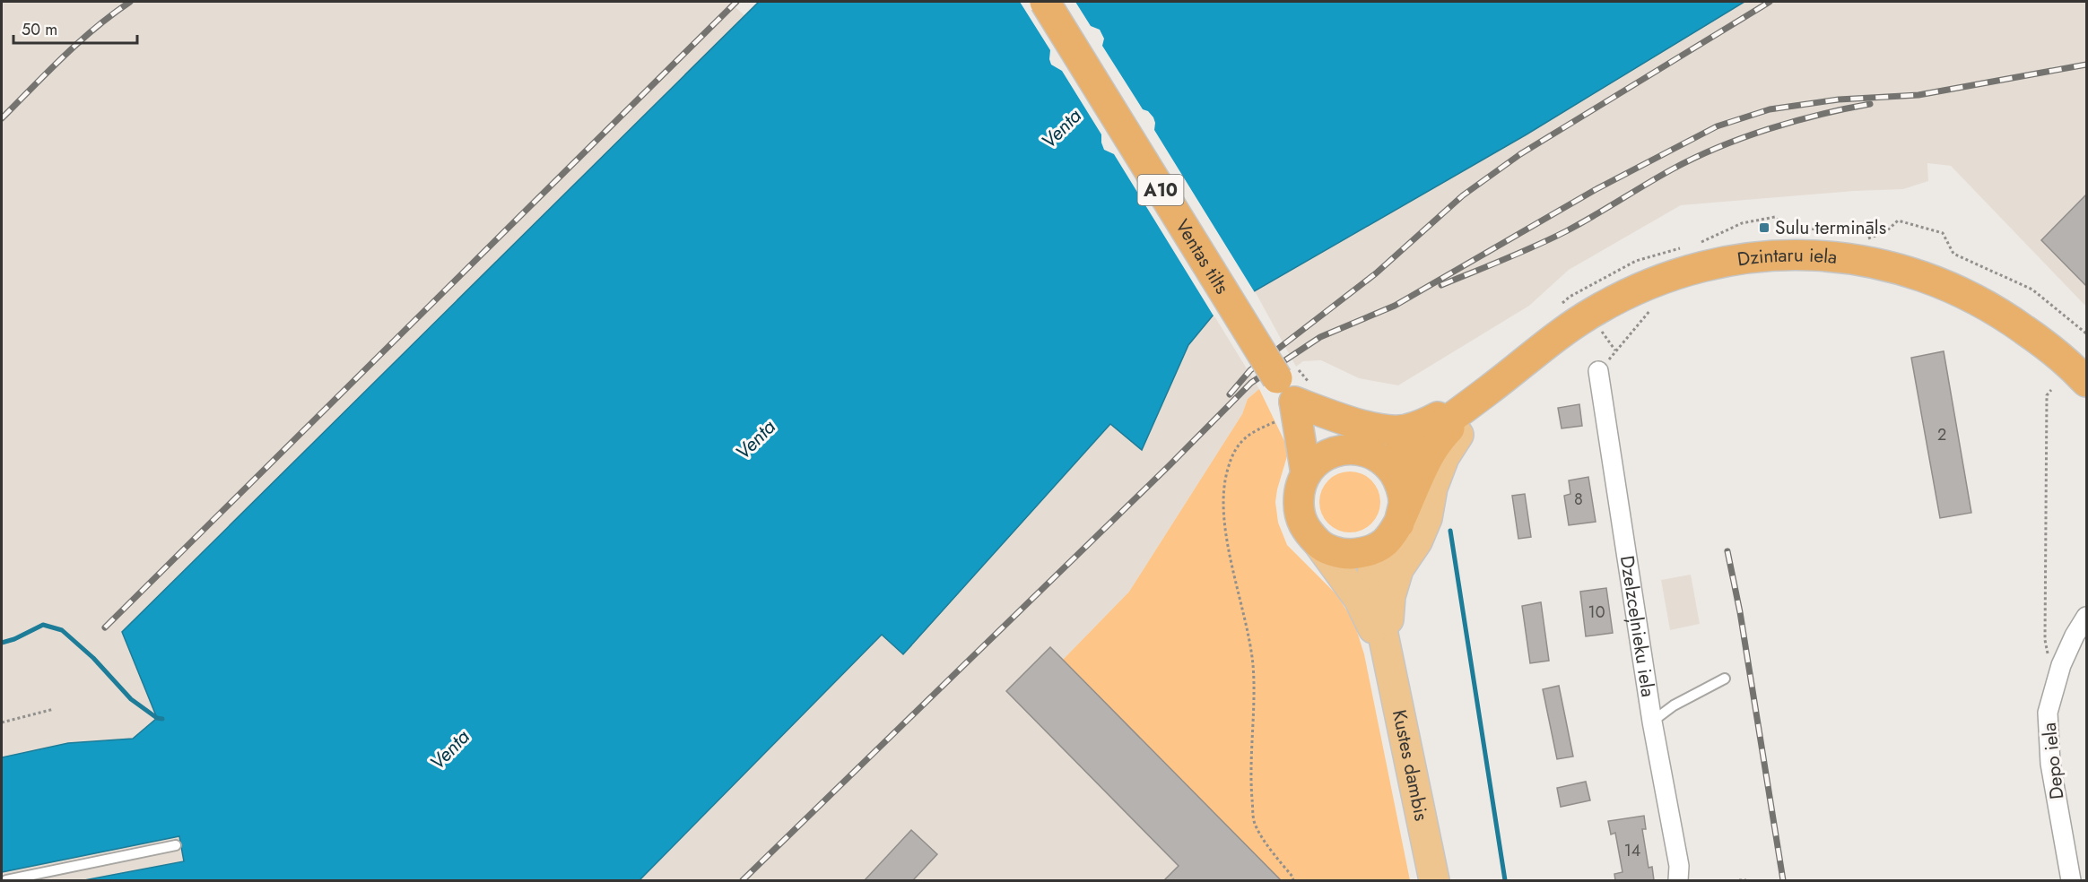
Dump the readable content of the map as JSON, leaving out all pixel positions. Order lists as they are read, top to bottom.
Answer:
{
  "streets": {
    "highway": ["A10", "Ventas tilts", "Dzintaru iela"],
    "main road": ["Kustes dambis"],
    "street": ["Dzelzceļnieku iela", "Depo iela"]
  },
  "crossings": [
    ["A10", "Ventas tilts"]
  ],
  "water": ["Venta"],
  "places": {
    "transit": ["Sulu termināls"]
  },
  "house_numbers": [
    "2",
    "8",
    "10",
    "14"
  ],
  "scale_bar": "50 m"
}
